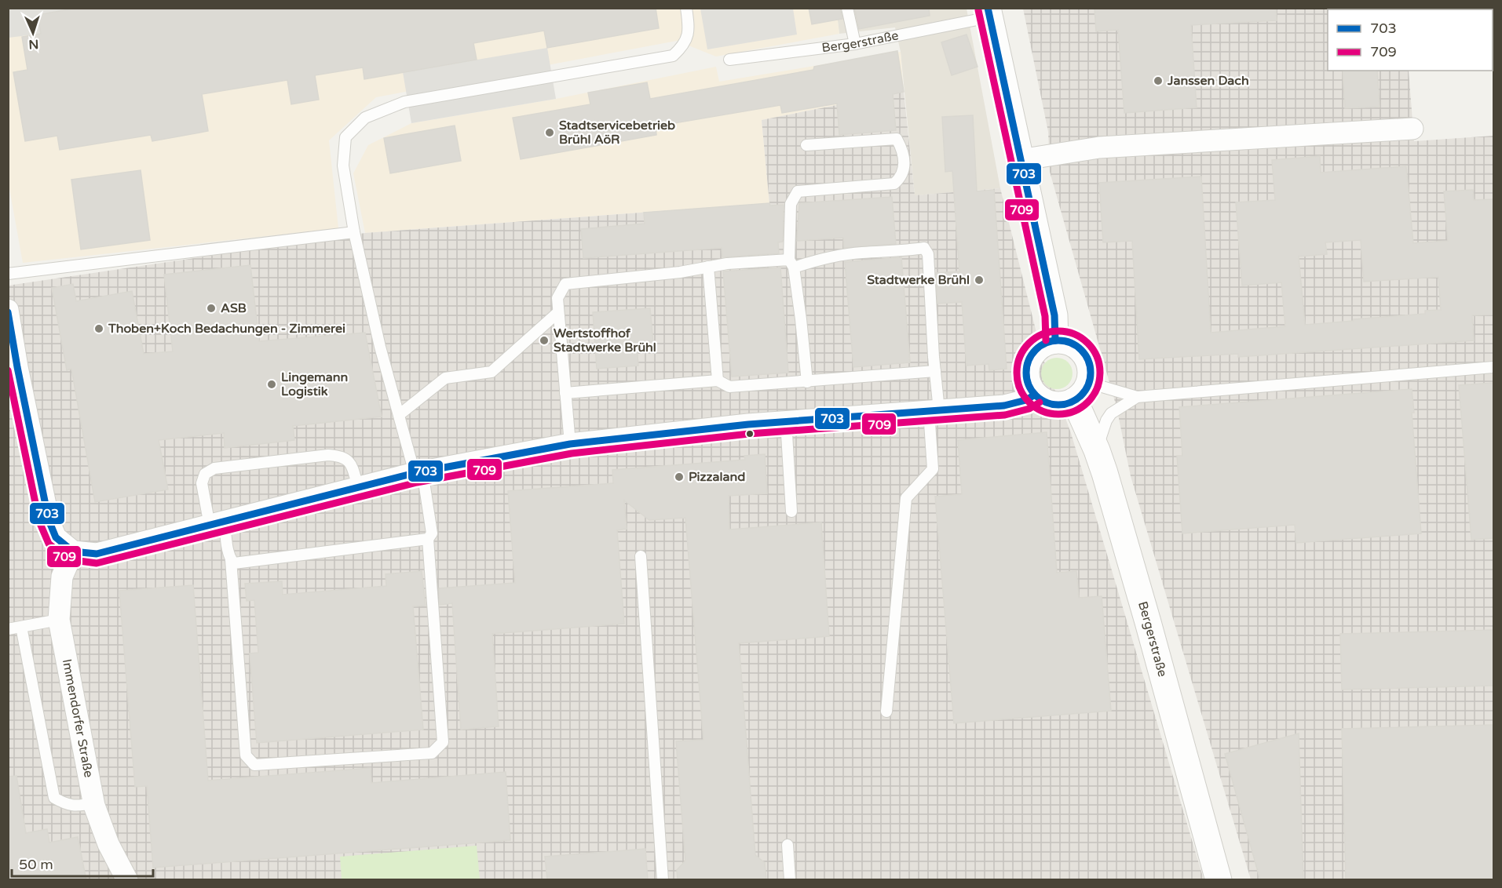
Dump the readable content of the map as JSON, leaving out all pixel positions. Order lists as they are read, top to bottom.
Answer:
{
  "streets": {
    "street": ["Bergerstraße", "Immendorfer Straße"]
  },
  "places": [
    "Janssen Dach",
    "Stadtservicebetrieb Brühl AöR",
    "Stadtwerke Brühl",
    "ASB",
    "Thoben+Koch Bedachungen - Zimmerei",
    "Wertstoffhof Stadtwerke Brühl",
    "Lingemann Logistik",
    "Pizzaland"
  ],
  "lines": ["transit line 703", "transit line 709"],
  "legend": ["703", "709"],
  "scale_bar": "50 m",
  "north": "bottom"
}
